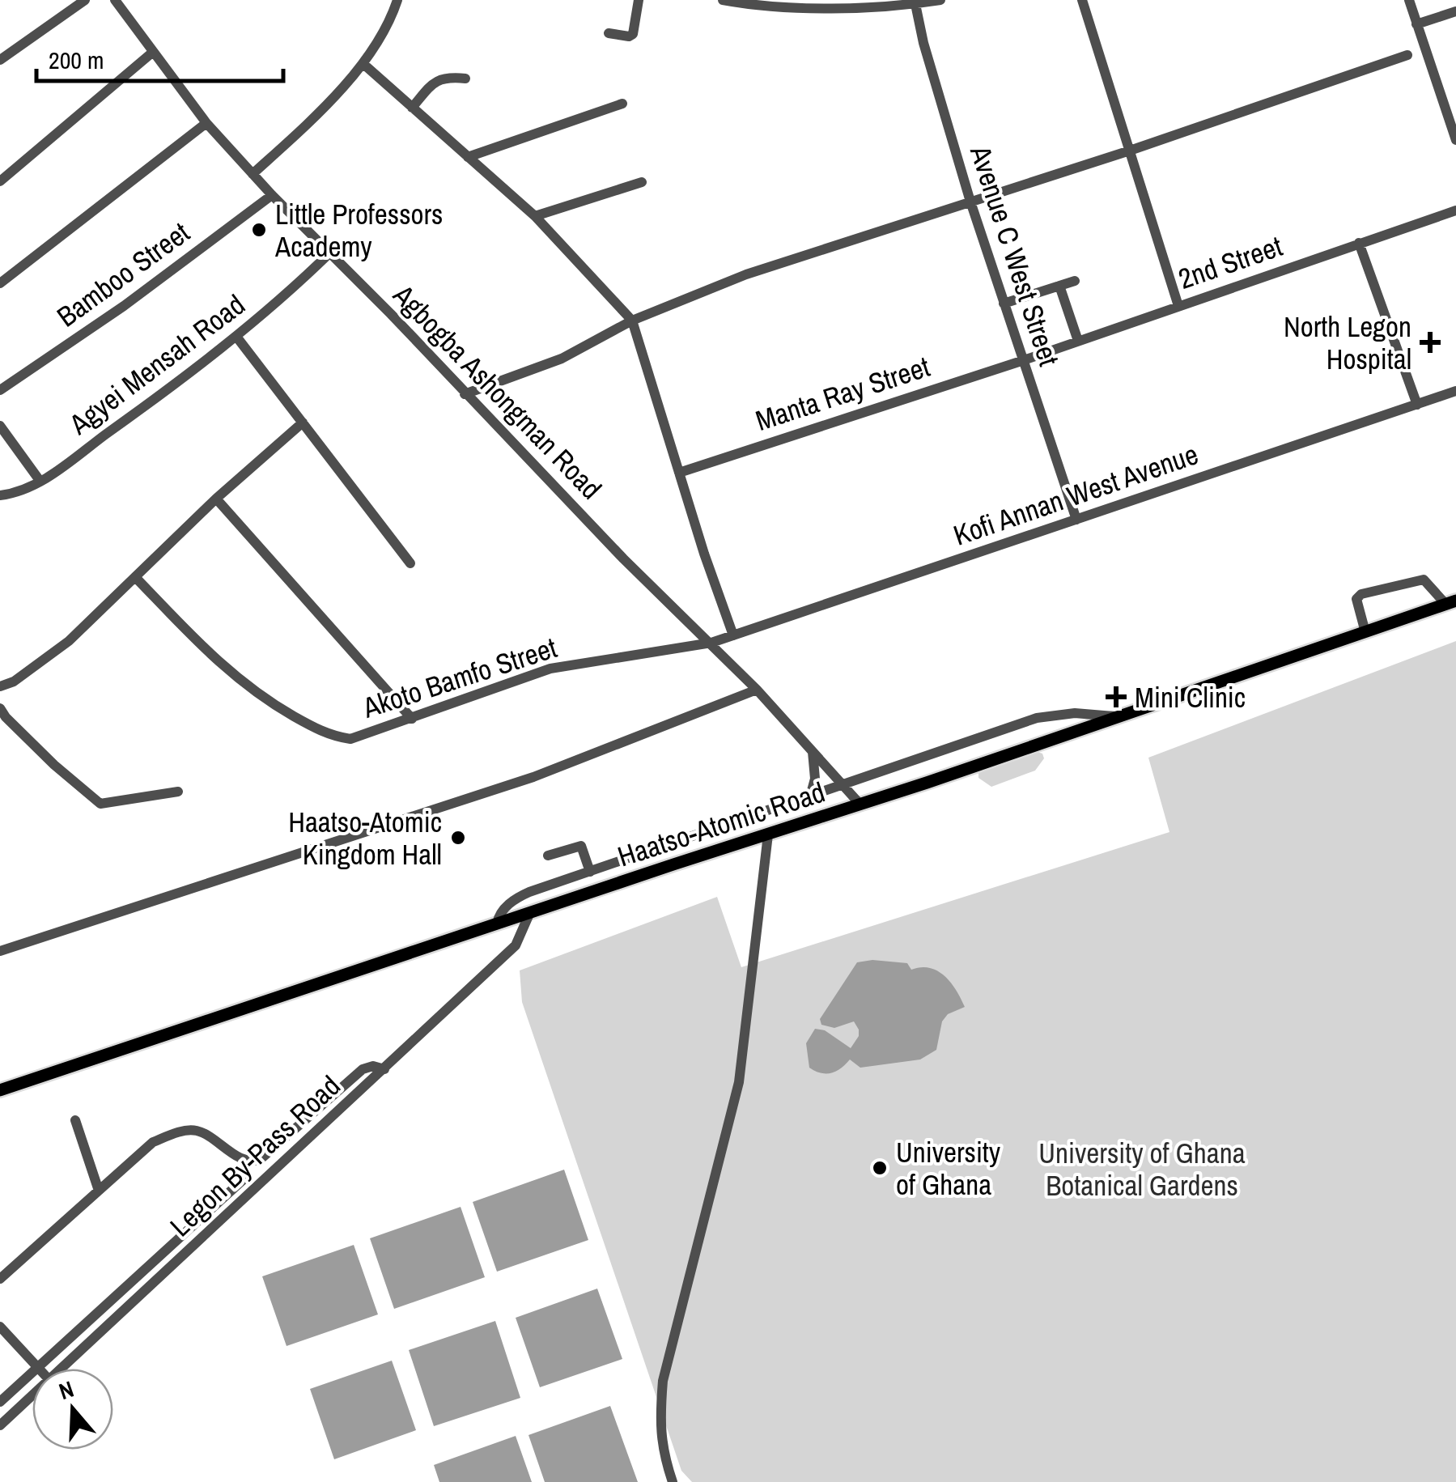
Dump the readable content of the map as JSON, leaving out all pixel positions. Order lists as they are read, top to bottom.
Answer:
{
  "streets": {
    "main road": ["Haatso-Atomic Road"],
    "street": [
      "Avenue C West Street",
      "2nd Street",
      "Bamboo Street",
      "Agyei Mensah Road",
      "Agbogba Ashongman Road",
      "Manta Ray Street",
      "Kofi Annan West Avenue",
      "Akoto Bamfo Street",
      "Legon By-Pass Road"
    ]
  },
  "crossings": [
    ["Avenue C West Street", "2nd Street"],
    ["Avenue C West Street", "Manta Ray Street"],
    ["Avenue C West Street", "Kofi Annan West Avenue"],
    ["2nd Street", "Manta Ray Street"],
    ["Bamboo Street", "Agbogba Ashongman Road"],
    ["Agyei Mensah Road", "Agbogba Ashongman Road"],
    ["Agbogba Ashongman Road", "Kofi Annan West Avenue"],
    ["Agbogba Ashongman Road", "Akoto Bamfo Street"],
    ["Agbogba Ashongman Road", "Haatso-Atomic Road"],
    ["Kofi Annan West Avenue", "Akoto Bamfo Street"],
    ["Haatso-Atomic Road", "Legon By-Pass Road"]
  ],
  "parks": ["University of Ghana Botanical Gardens"],
  "places": {
    "other": ["Little Professors Academy", "Haatso-Atomic Kingdom Hall", "University of Ghana"],
    "health": ["North Legon Hospital", "Mini Clinic"]
  },
  "scale_bar": "200 m",
  "north": "top"
}
